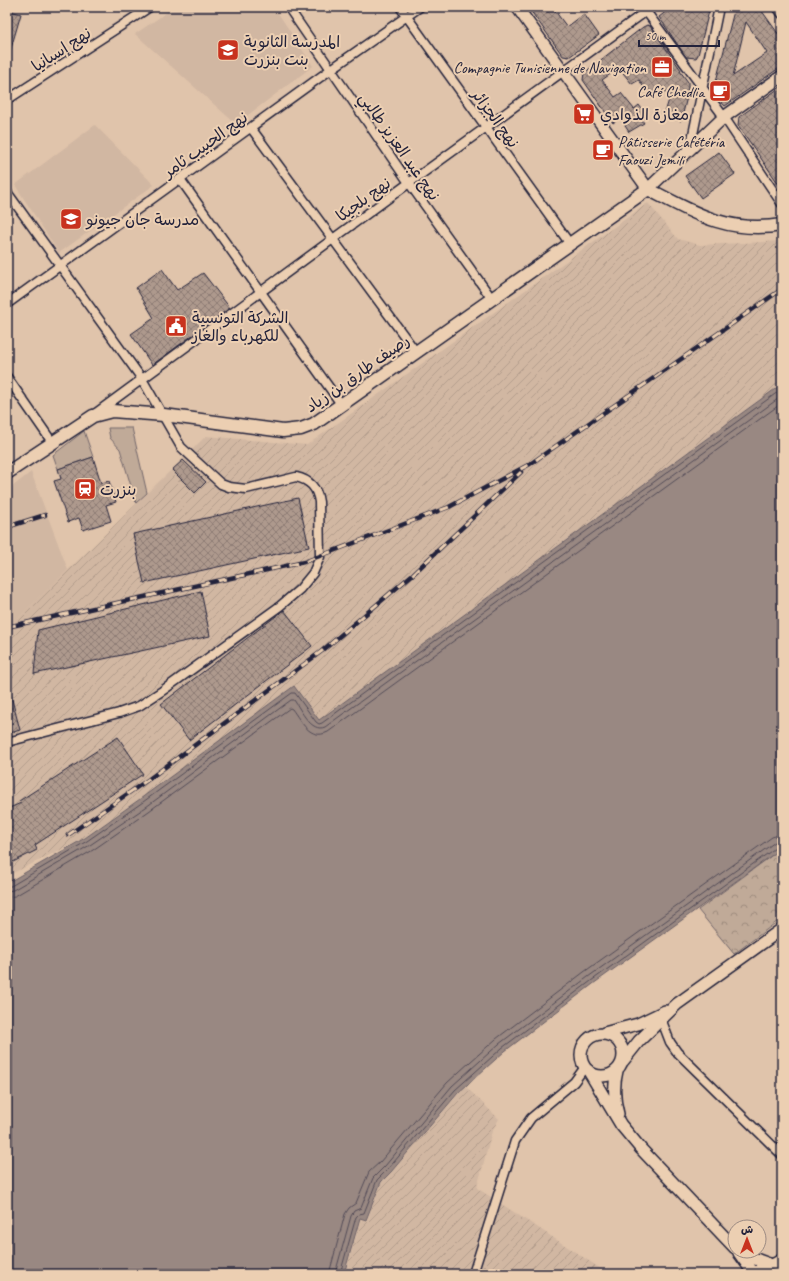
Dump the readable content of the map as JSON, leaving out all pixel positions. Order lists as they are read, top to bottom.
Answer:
{
  "streets": {
    "main road": ["رصيف طارق بن زياد"],
    "street": [
      "نهج إسبانيا",
      "نهج الجزائر",
      "نهج الحبيب ثامر",
      "نهج عبد العزيز طالبي",
      "نهج بلجيكا"
    ]
  },
  "crossings": [
    ["نهج الجزائر", "نهج الحبيب ثامر"],
    ["نهج الجزائر", "نهج بلجيكا"],
    ["نهج الجزائر", "رصيف طارق بن زياد"],
    ["نهج الحبيب ثامر", "نهج عبد العزيز طالبي"],
    ["نهج عبد العزيز طالبي", "نهج بلجيكا"],
    ["نهج عبد العزيز طالبي", "رصيف طارق بن زياد"],
    ["نهج بلجيكا", "رصيف طارق بن زياد"]
  ],
  "places": {
    "school or university": ["المدرسة الثانوية بنت بنزرت", "مدرسة جان جيونو"],
    "office": ["Compagnie Tunisienne de Navigation"],
    "cafe": ["Café Chedlia", "Pâtisserie Cafétéria Faouzi Jemili"],
    "supermarket": ["مغازة الذوادي"],
    "public building": ["الشركة التونسية للكهرباء والغاز"],
    "station": ["بنزرت"]
  },
  "scale_bar": "50 m",
  "north": "top"
}
